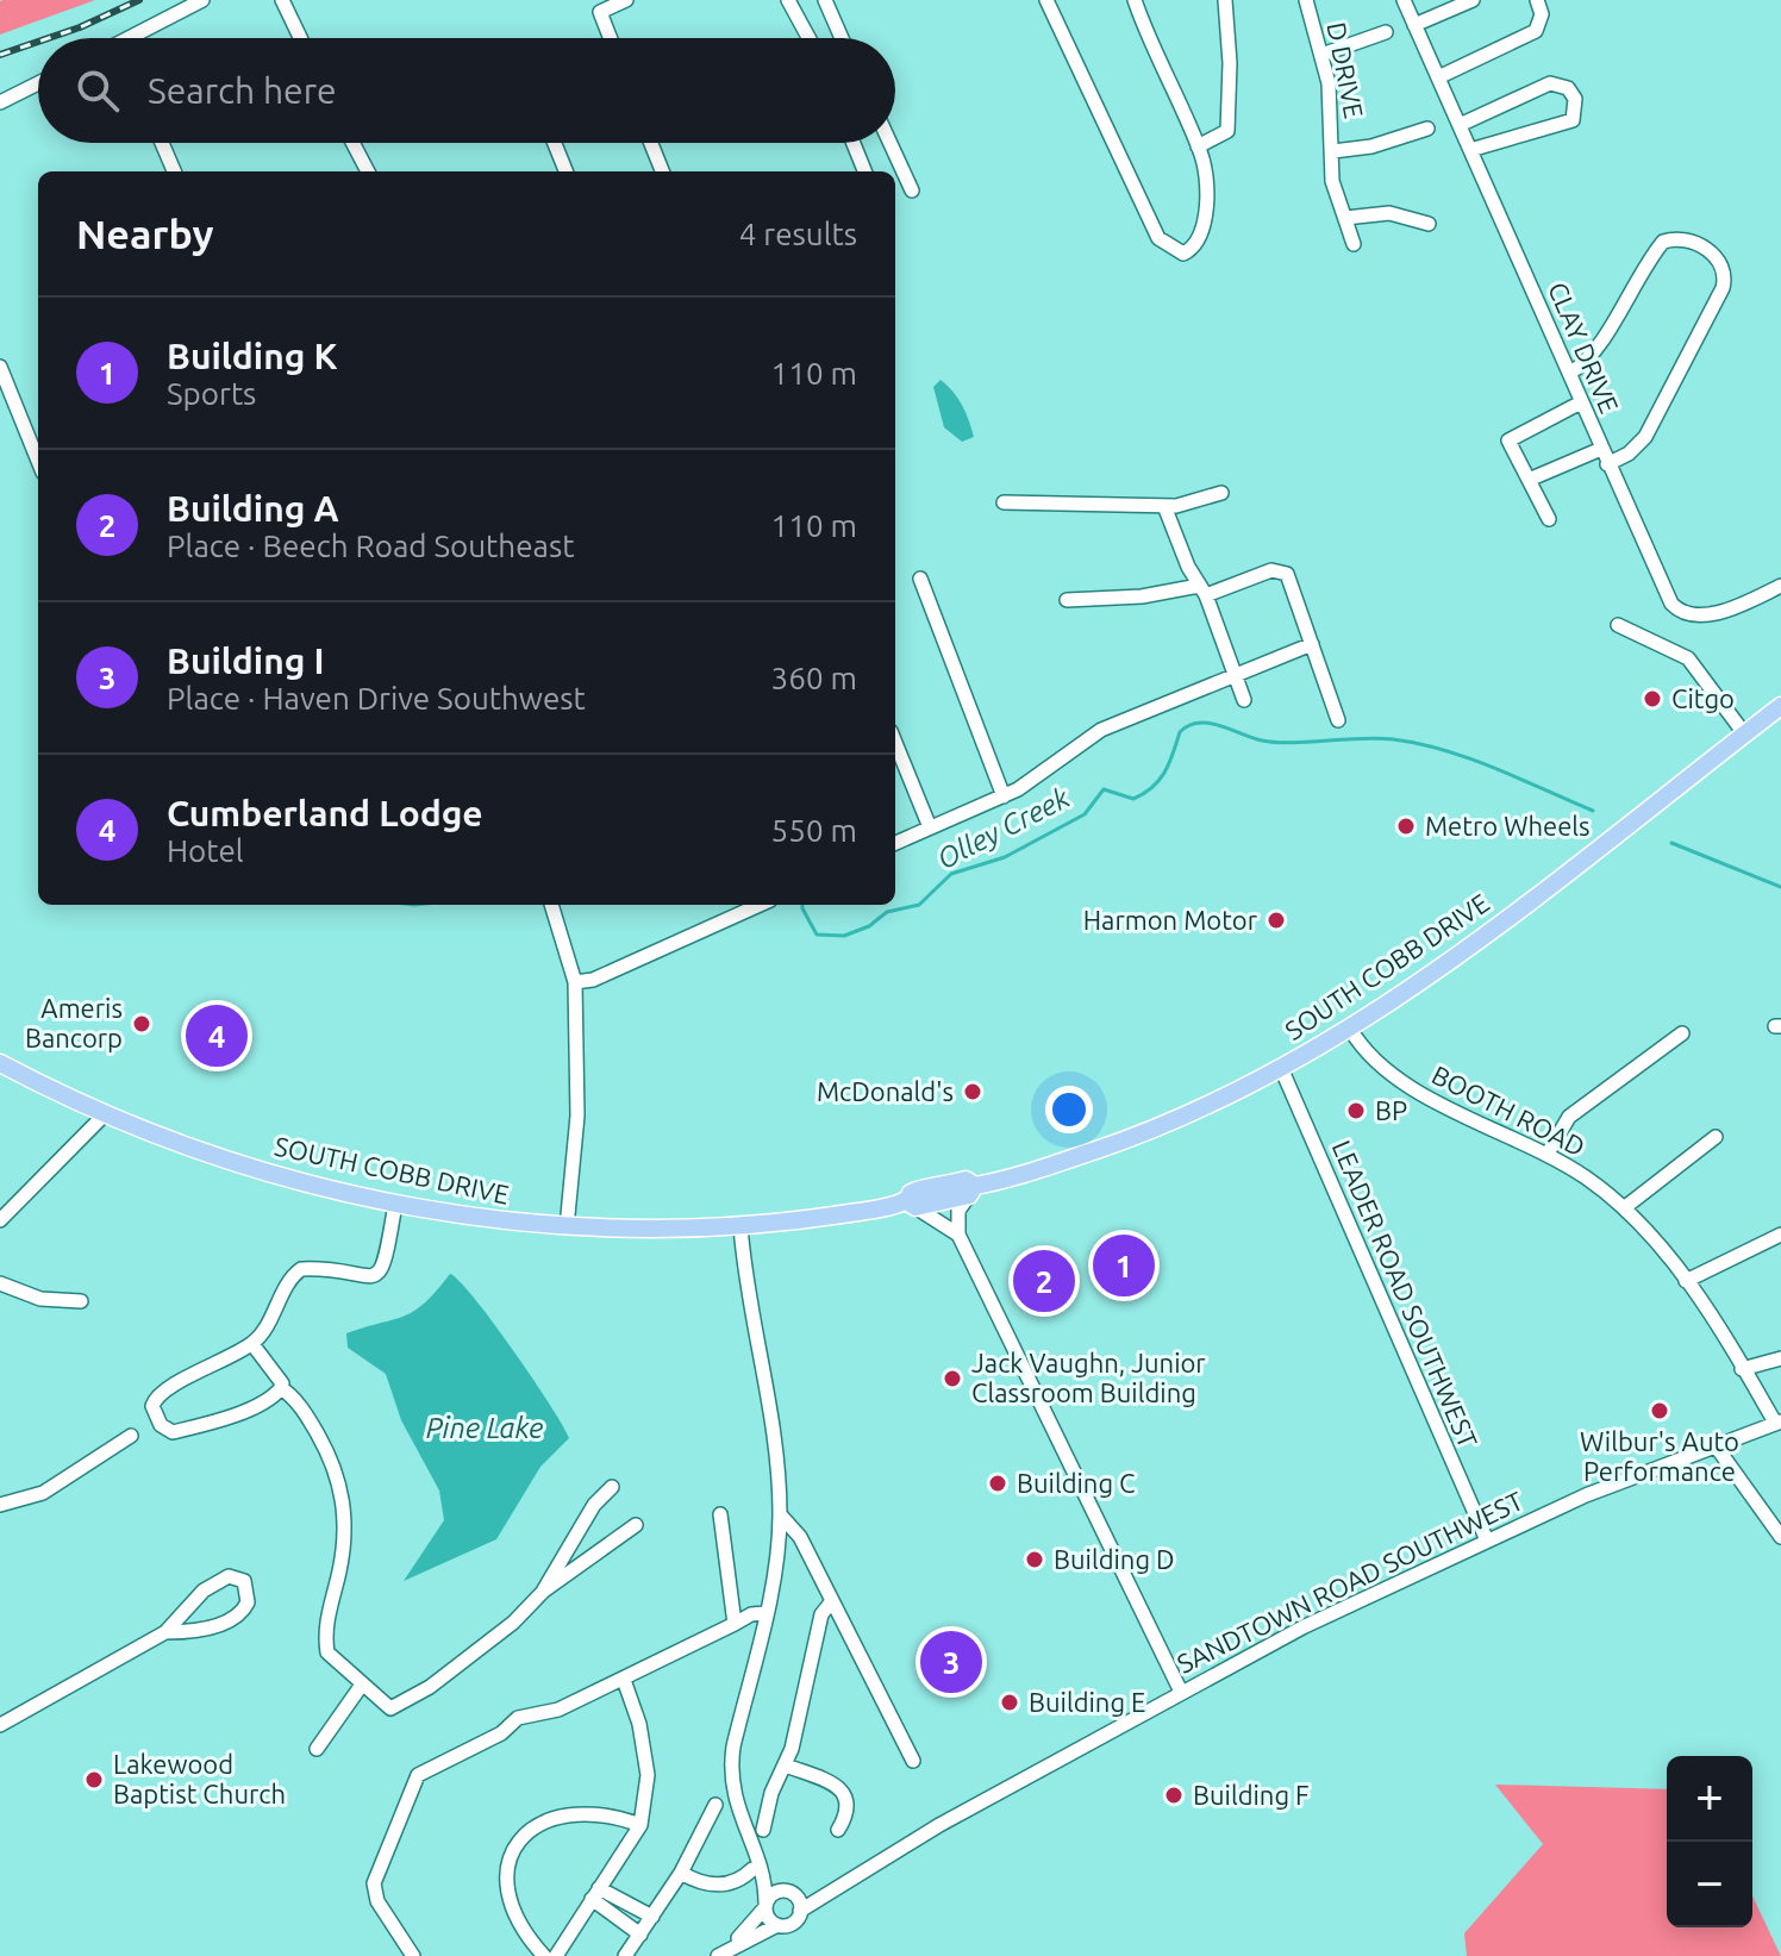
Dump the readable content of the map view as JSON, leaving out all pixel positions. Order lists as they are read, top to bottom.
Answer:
{
  "streets": {
    "main road": ["SOUTH COBB DRIVE"],
    "street": [
      "D DRIVE",
      "CLAY DRIVE",
      "BOOTH ROAD",
      "LEADER ROAD SOUTHWEST",
      "SANDTOWN ROAD SOUTHWEST"
    ]
  },
  "crossings": [
    ["SOUTH COBB DRIVE", "BOOTH ROAD"],
    ["SOUTH COBB DRIVE", "LEADER ROAD SOUTHWEST"],
    ["BOOTH ROAD", "SANDTOWN ROAD SOUTHWEST"],
    ["LEADER ROAD SOUTHWEST", "SANDTOWN ROAD SOUTHWEST"]
  ],
  "water": ["Olley Creek", "Pine Lake"],
  "places": [
    "Citgo",
    "Metro Wheels",
    "Harmon Motor",
    "Ameris Bancorp",
    "McDonald's",
    "BP",
    "Jack Vaughn, Junior Classroom Building",
    "Wilbur's Auto Performance",
    "Building C",
    "Building D",
    "Building E",
    "Lakewood Baptist Church",
    "Building F"
  ],
  "page": {
    "search": "Search here",
    "heading": ["Nearby", "4 results"],
    "list": [
      {
        "mark": "1",
        "name": "Building K",
        "note": "Sports",
        "value": "110 m"
      },
      {
        "mark": "2",
        "name": "Building A",
        "note": "Place · Beech Road Southeast",
        "value": "110 m"
      },
      {
        "mark": "3",
        "name": "Building I",
        "note": "Place · Haven Drive Southwest",
        "value": "360 m"
      },
      {
        "mark": "4",
        "name": "Cumberland Lodge",
        "note": "Hotel",
        "value": "550 m"
      }
    ],
    "pins": [
      "4",
      "1",
      "2",
      "3"
    ],
    "map_buttons": ["+", "−"]
  }
}
